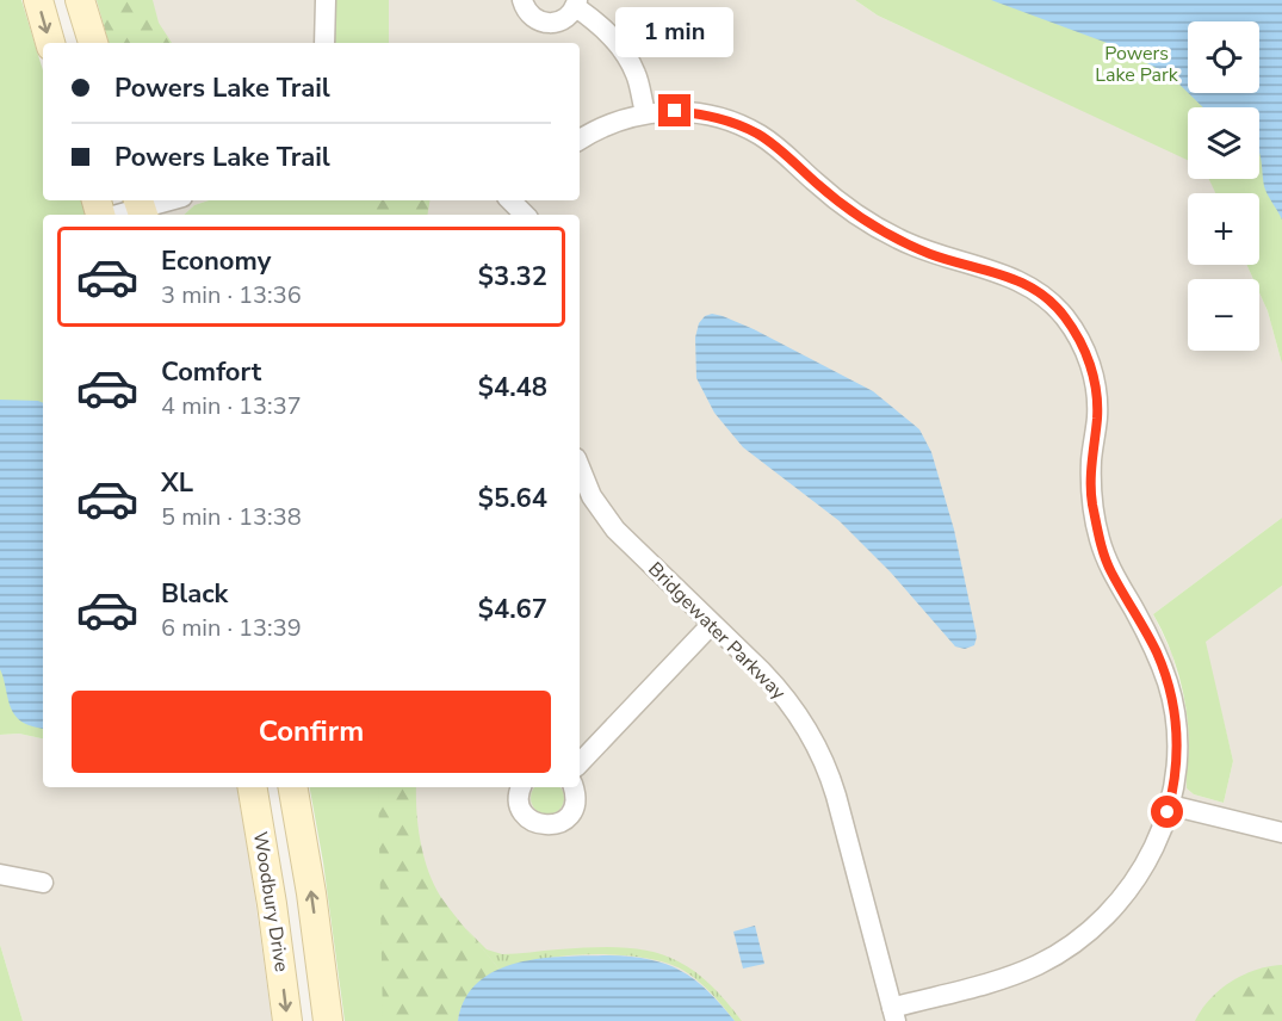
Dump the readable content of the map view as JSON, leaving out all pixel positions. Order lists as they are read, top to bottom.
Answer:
{
  "streets": {
    "main road": ["Woodbury Drive"],
    "street": ["Bridgewater Parkway"]
  },
  "parks": ["Powers Lake Park"],
  "page": {
    "bubble": "1 min",
    "map_buttons": ["+", "−"],
    "banner": ["Powers Lake Trail", "Powers Lake Trail"],
    "list": [
      {
        "name": "Economy",
        "note": "3 min · 13:36",
        "value": "$3.32"
      },
      {
        "name": "Comfort",
        "note": "4 min · 13:37",
        "value": "$4.48"
      },
      {
        "name": "XL",
        "note": "5 min · 13:38",
        "value": "$5.64"
      },
      {
        "name": "Black",
        "note": "6 min · 13:39",
        "value": "$4.67"
      }
    ],
    "buttons": "Confirm"
  }
}
